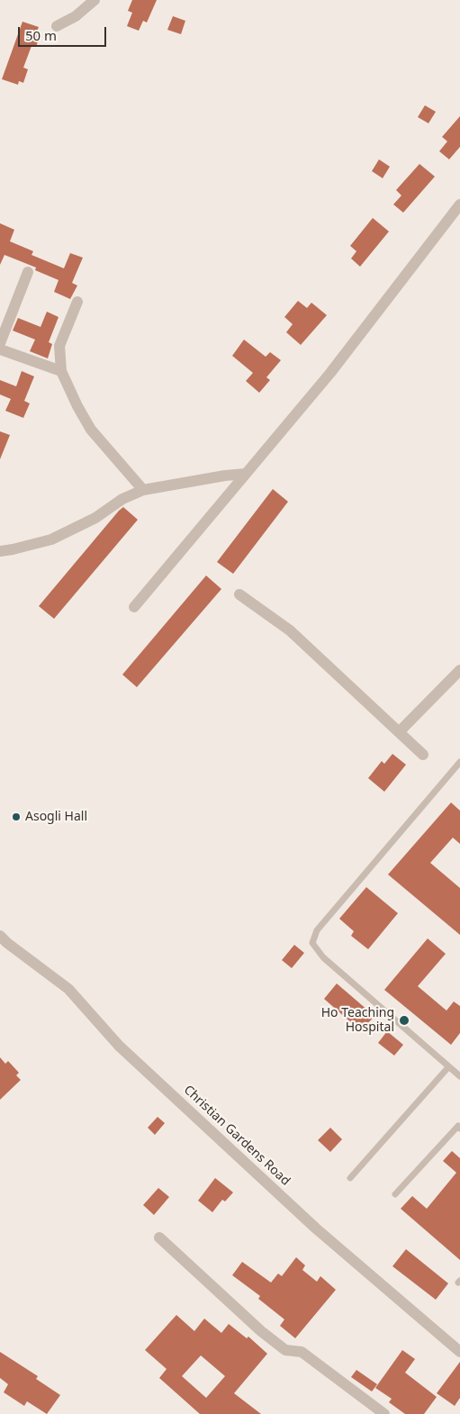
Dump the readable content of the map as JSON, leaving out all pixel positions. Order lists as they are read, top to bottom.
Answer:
{
  "streets": {
    "street": ["Christian Gardens Road"]
  },
  "places": ["Asogli Hall", "Ho Teaching Hospital"],
  "scale_bar": "50 m"
}
